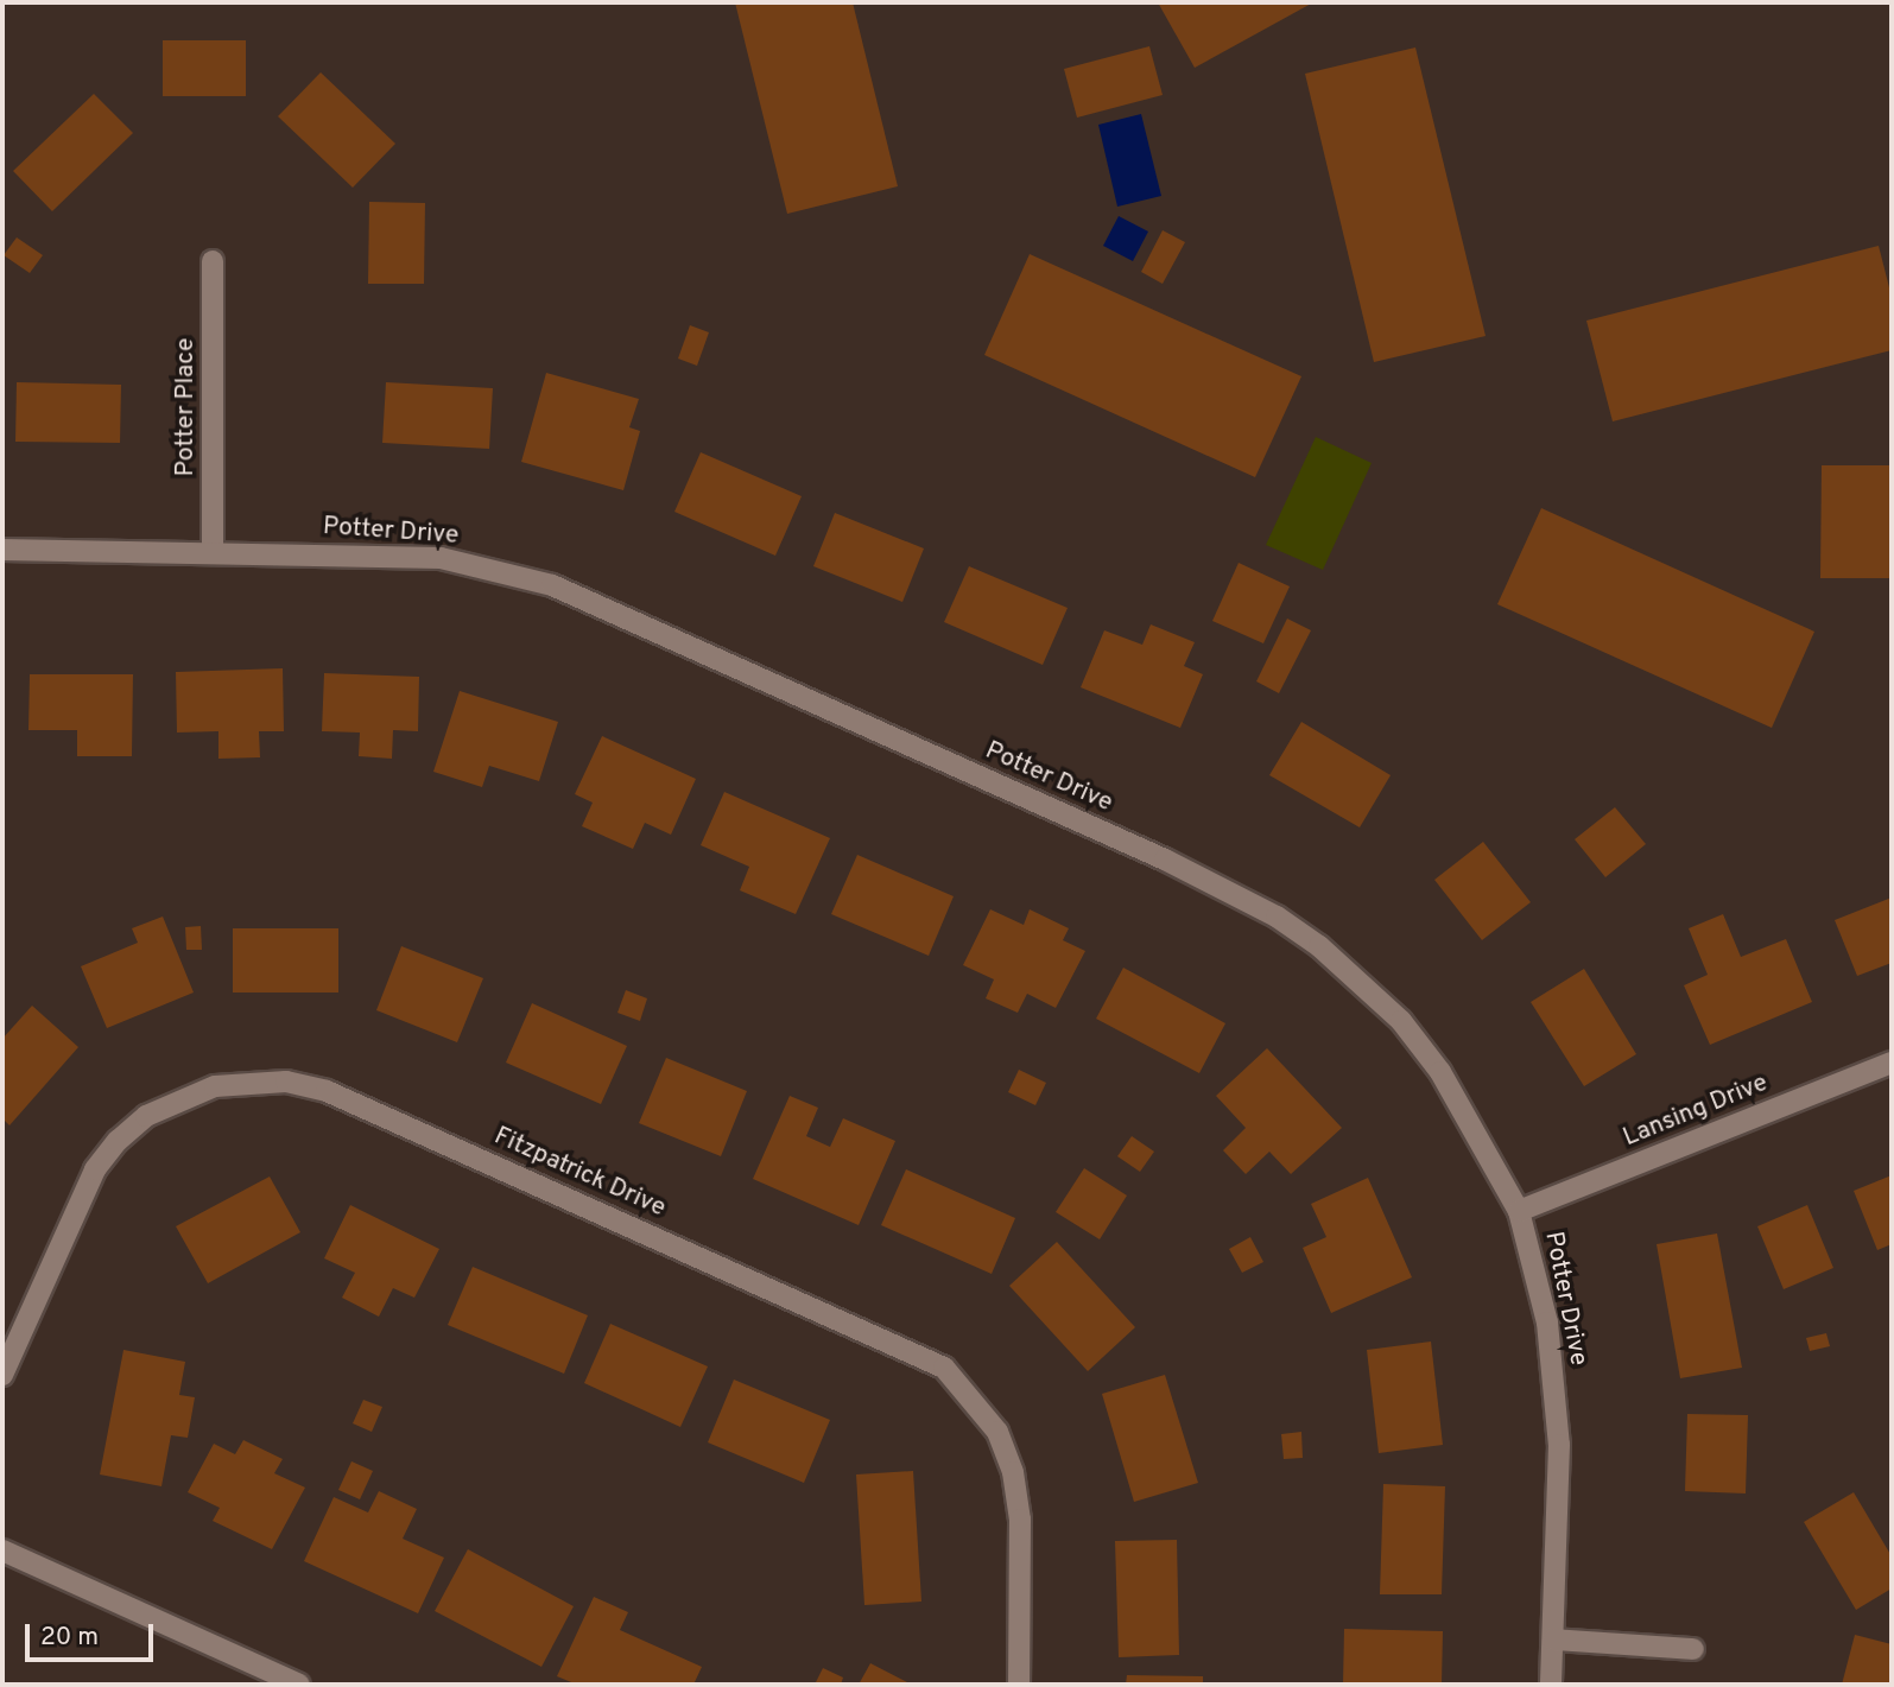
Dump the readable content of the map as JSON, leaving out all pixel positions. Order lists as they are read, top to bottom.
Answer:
{
  "streets": {
    "street": [
      "Potter Place",
      "Potter Drive",
      "Lansing Drive",
      "Fitzpatrick Drive"
    ]
  },
  "crossings": [
    ["Potter Place", "Potter Drive"],
    ["Potter Drive", "Lansing Drive"]
  ],
  "scale_bar": "20 m"
}
